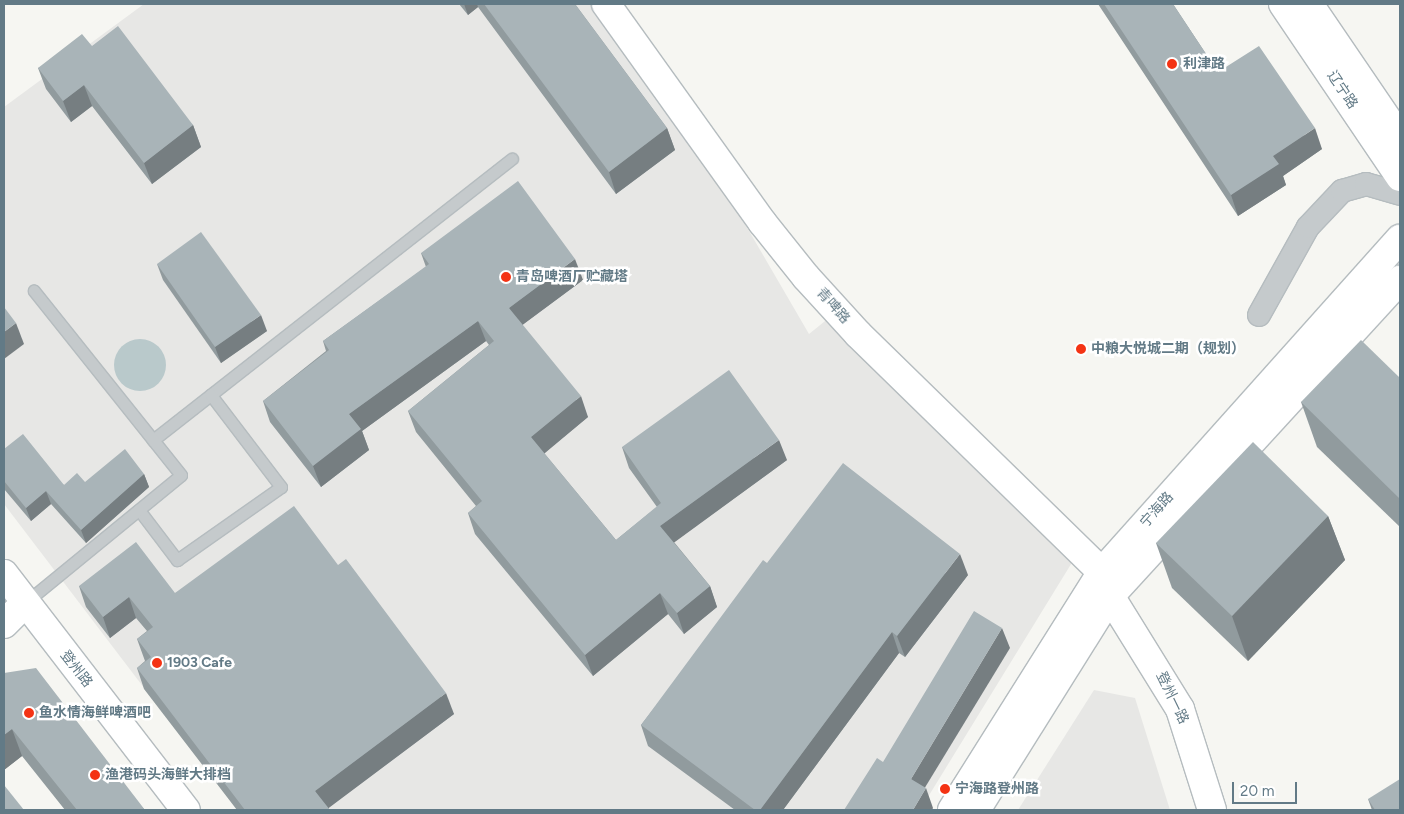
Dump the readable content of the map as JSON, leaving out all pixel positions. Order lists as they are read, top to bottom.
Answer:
{
  "streets": {
    "street": [
      "辽宁路",
      "青啤路",
      "宁海路",
      "登州路",
      "登州一路"
    ]
  },
  "crossings": [
    ["青啤路", "宁海路"],
    ["青啤路", "登州一路"],
    ["宁海路", "登州一路"]
  ],
  "places": [
    "利津路",
    "青岛啤酒厂贮藏塔",
    "中粮大悦城二期（规划）",
    "1903 Cafe",
    "鱼水情海鲜啤酒吧",
    "渔港码头海鲜大排档",
    "宁海路登州路"
  ],
  "scale_bar": "20 m"
}
